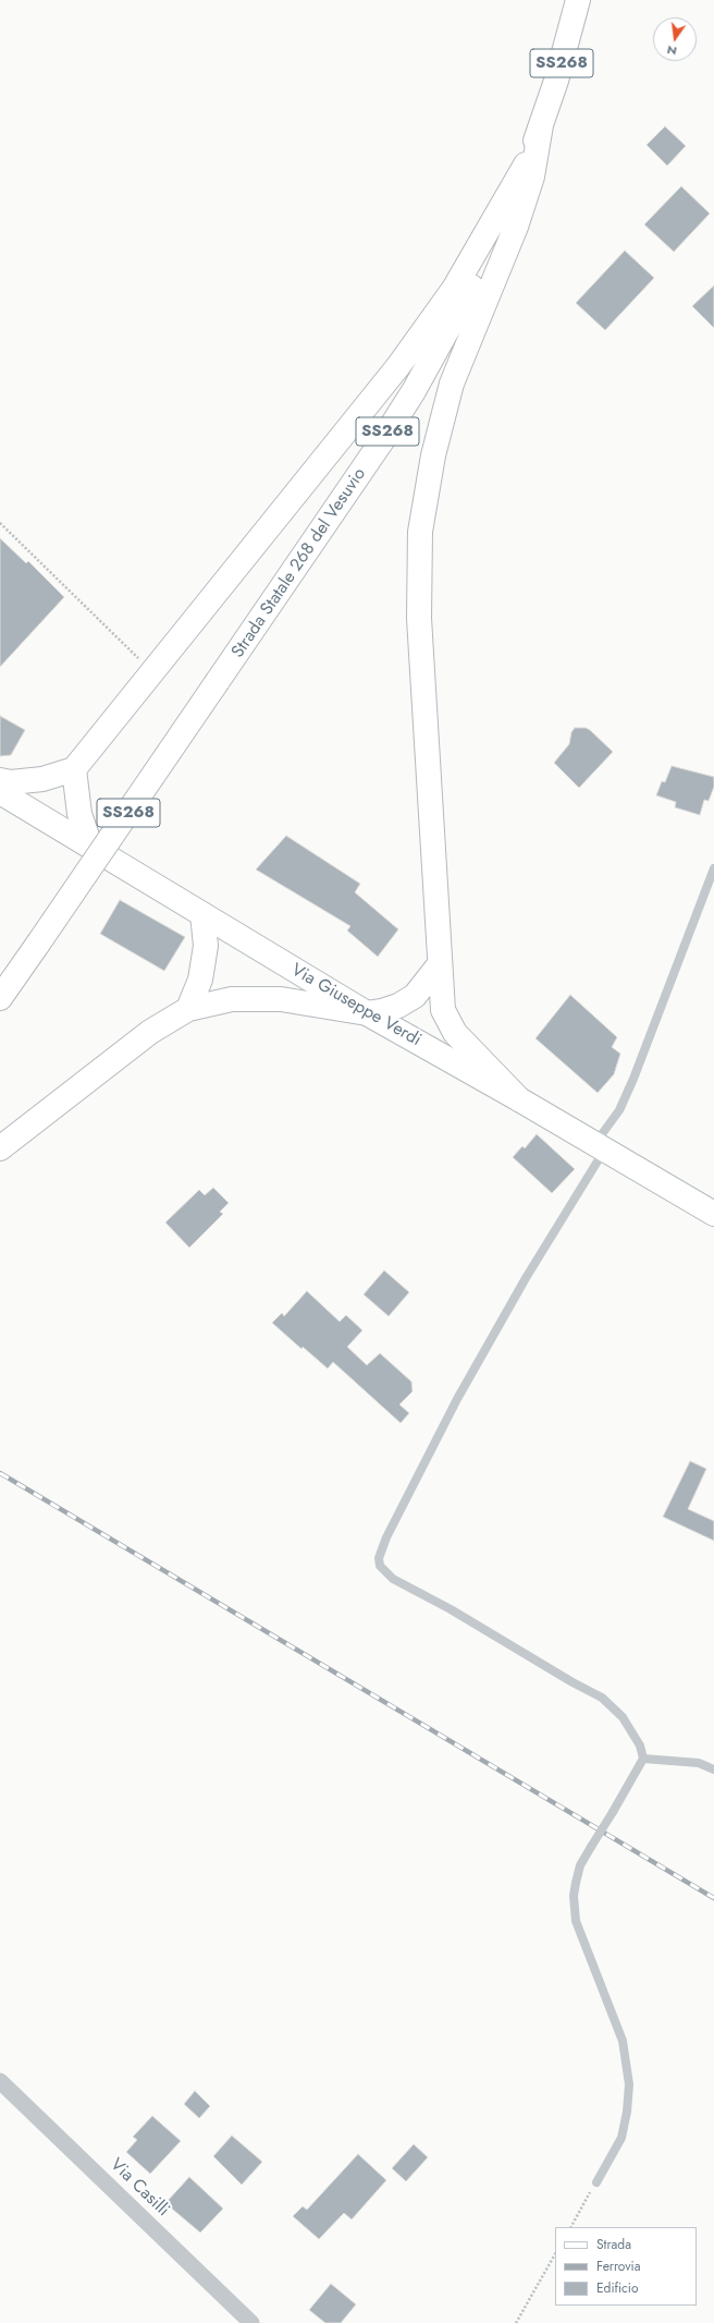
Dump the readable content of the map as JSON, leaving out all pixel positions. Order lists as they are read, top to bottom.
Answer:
{
  "streets": {
    "main road": ["SS268", "Strada Statale 268 del Vesuvio", "Via Giuseppe Verdi"],
    "street": ["Via Casilli"]
  },
  "legend": ["Strada", "Ferrovia", "Edificio"],
  "north": "bottom"
}
